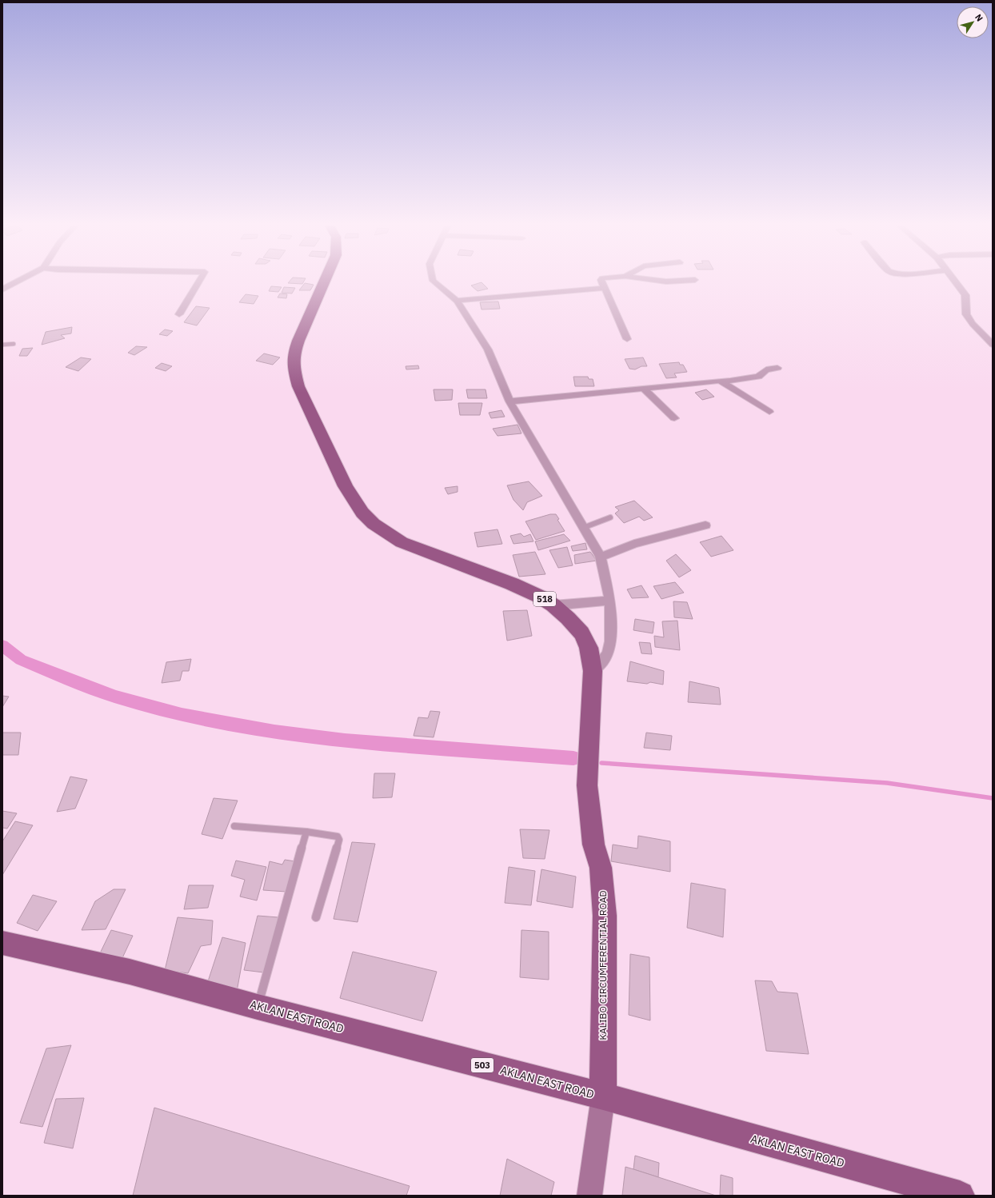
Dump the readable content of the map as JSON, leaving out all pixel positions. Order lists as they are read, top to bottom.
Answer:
{
  "streets": {
    "main road": [
      "518",
      "KALIBO CIRCUMFERENTIAL ROAD",
      "AKLAN EAST ROAD",
      "503"
    ]
  },
  "crossings": [
    ["KALIBO CIRCUMFERENTIAL ROAD", "AKLAN EAST ROAD"]
  ],
  "north": "top right"
}
